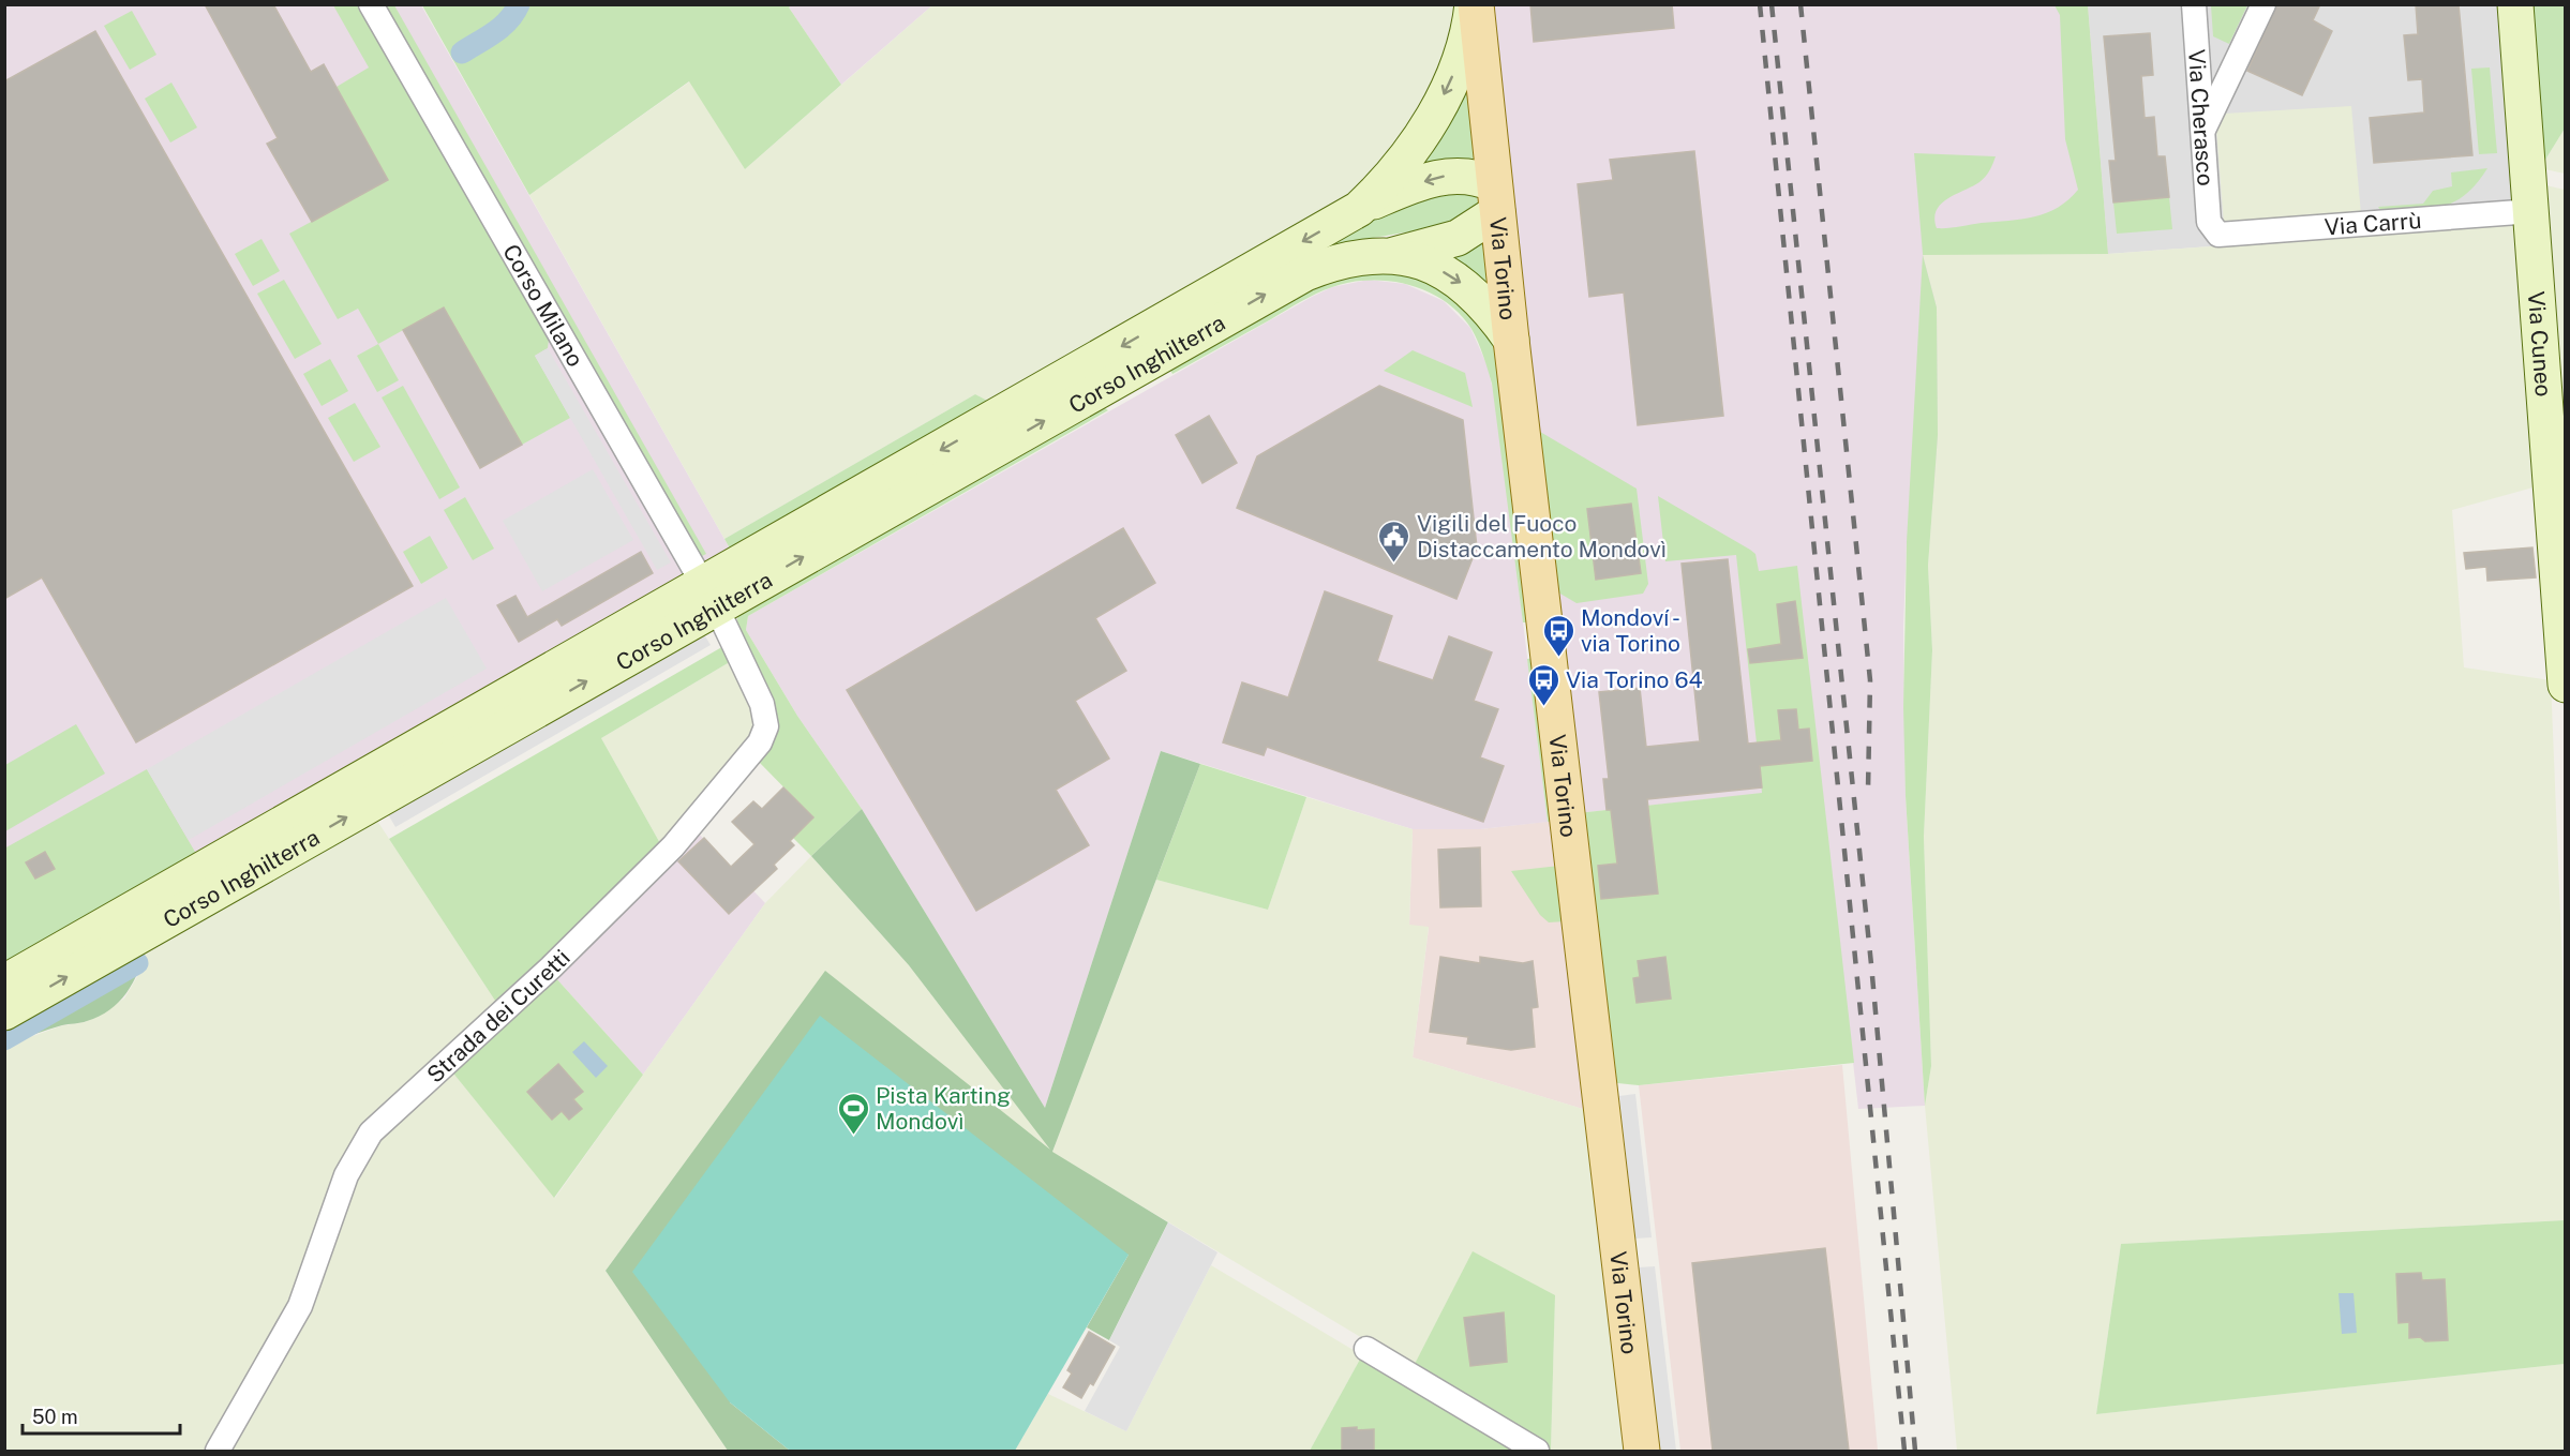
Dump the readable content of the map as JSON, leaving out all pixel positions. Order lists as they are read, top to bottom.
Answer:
{
  "streets": {
    "main road": ["Via Torino"],
    "street": [
      "Via Cherasco",
      "Via Carrù",
      "Corso Milano",
      "Via Cuneo",
      "Corso Inghilterra",
      "Strada dei Curetti"
    ]
  },
  "crossings": [
    ["Via Cherasco", "Via Carrù"],
    ["Via Carrù", "Via Cuneo"],
    ["Via Torino", "Corso Inghilterra"],
    ["Corso Milano", "Corso Inghilterra"],
    ["Corso Milano", "Strada dei Curetti"],
    ["Corso Inghilterra", "Strada dei Curetti"]
  ],
  "places": {
    "public building": ["Vigili del Fuoco Distaccamento Mondovì"],
    "bus stop": ["Mondoví - via Torino", "Via Torino 64"],
    "sports": ["Pista Karting Mondovì"]
  },
  "scale_bar": "50 m"
}
